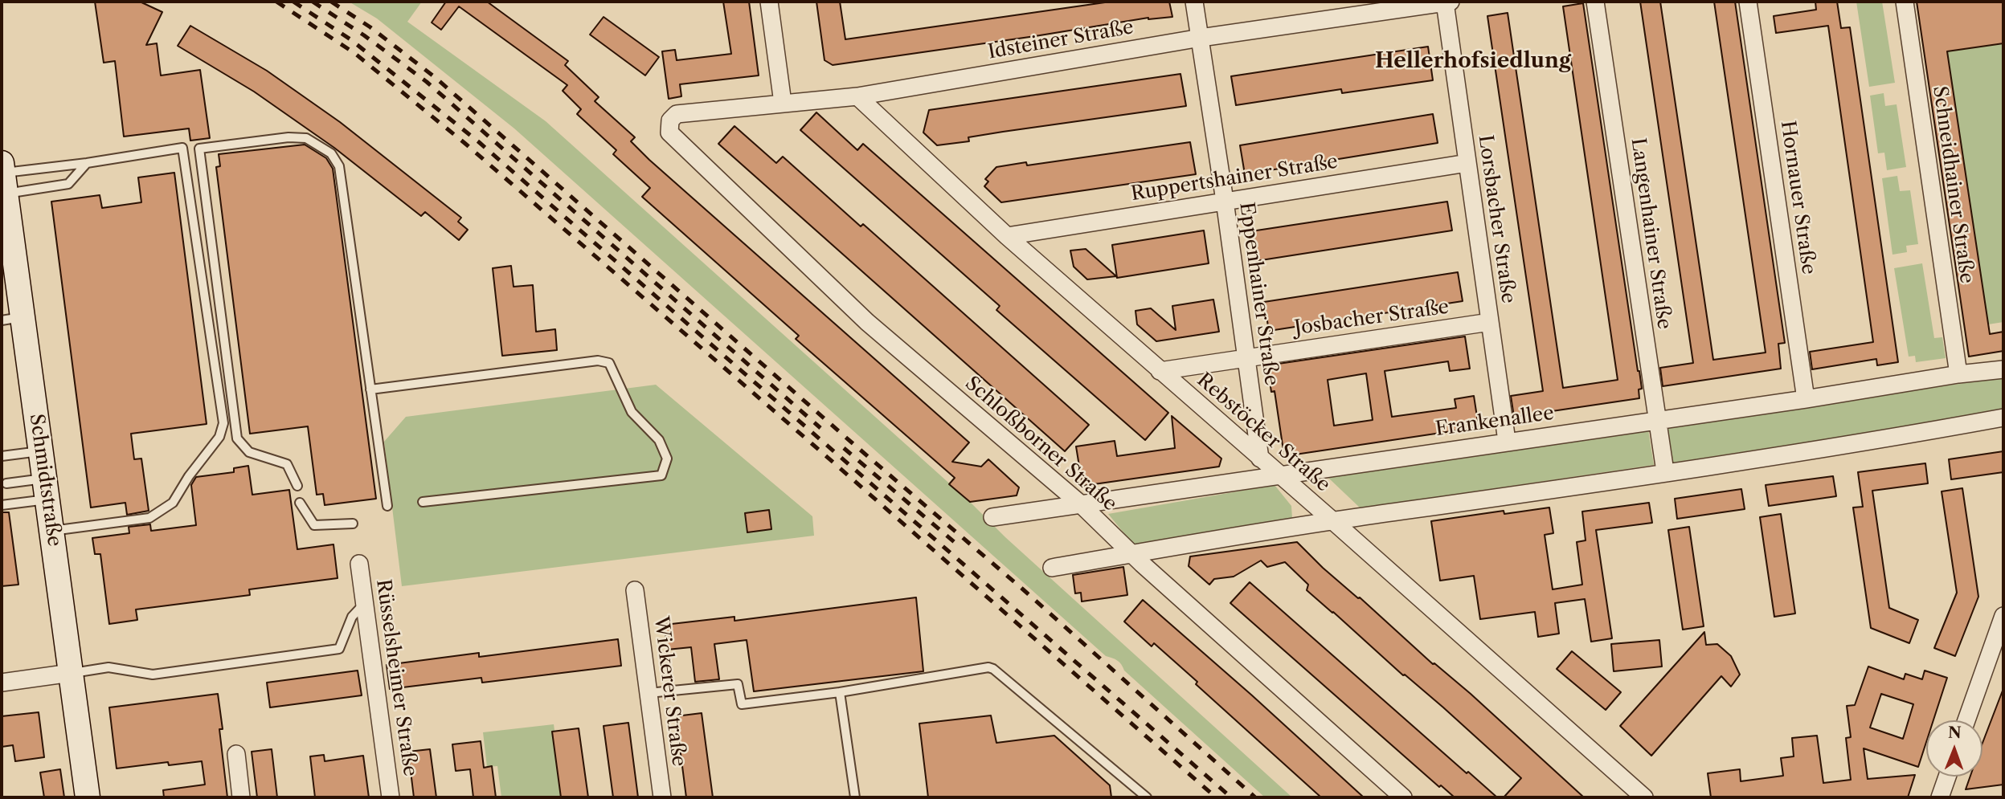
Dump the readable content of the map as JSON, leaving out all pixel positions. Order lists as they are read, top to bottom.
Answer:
{
  "streets": {
    "main road": ["Schmidtstraße"],
    "street": [
      "Idsteiner Straße",
      "Ruppertshainer Straße",
      "Schneidhainer Straße",
      "Hornauer Straße",
      "Lorsbacher Straße",
      "Langenhainer Straße",
      "Eppenhainer Straße",
      "Josbacher Straße",
      "Frankenallee",
      "Rebstöcker Straße",
      "Schloßborner Straße",
      "Rüsselsheimer Straße",
      "Wickerer Straße"
    ]
  },
  "crossings": [
    ["Idsteiner Straße", "Lorsbacher Straße"],
    ["Idsteiner Straße", "Eppenhainer Straße"],
    ["Idsteiner Straße", "Rebstöcker Straße"],
    ["Idsteiner Straße", "Schloßborner Straße"],
    ["Ruppertshainer Straße", "Lorsbacher Straße"],
    ["Ruppertshainer Straße", "Eppenhainer Straße"],
    ["Ruppertshainer Straße", "Rebstöcker Straße"],
    ["Schneidhainer Straße", "Frankenallee"],
    ["Hornauer Straße", "Frankenallee"],
    ["Lorsbacher Straße", "Josbacher Straße"],
    ["Lorsbacher Straße", "Frankenallee"],
    ["Langenhainer Straße", "Frankenallee"],
    ["Eppenhainer Straße", "Josbacher Straße"],
    ["Eppenhainer Straße", "Rebstöcker Straße"],
    ["Josbacher Straße", "Rebstöcker Straße"],
    ["Frankenallee", "Rebstöcker Straße"],
    ["Frankenallee", "Schloßborner Straße"]
  ],
  "districts": ["Hellerhofsiedlung"],
  "north": "top"
}
